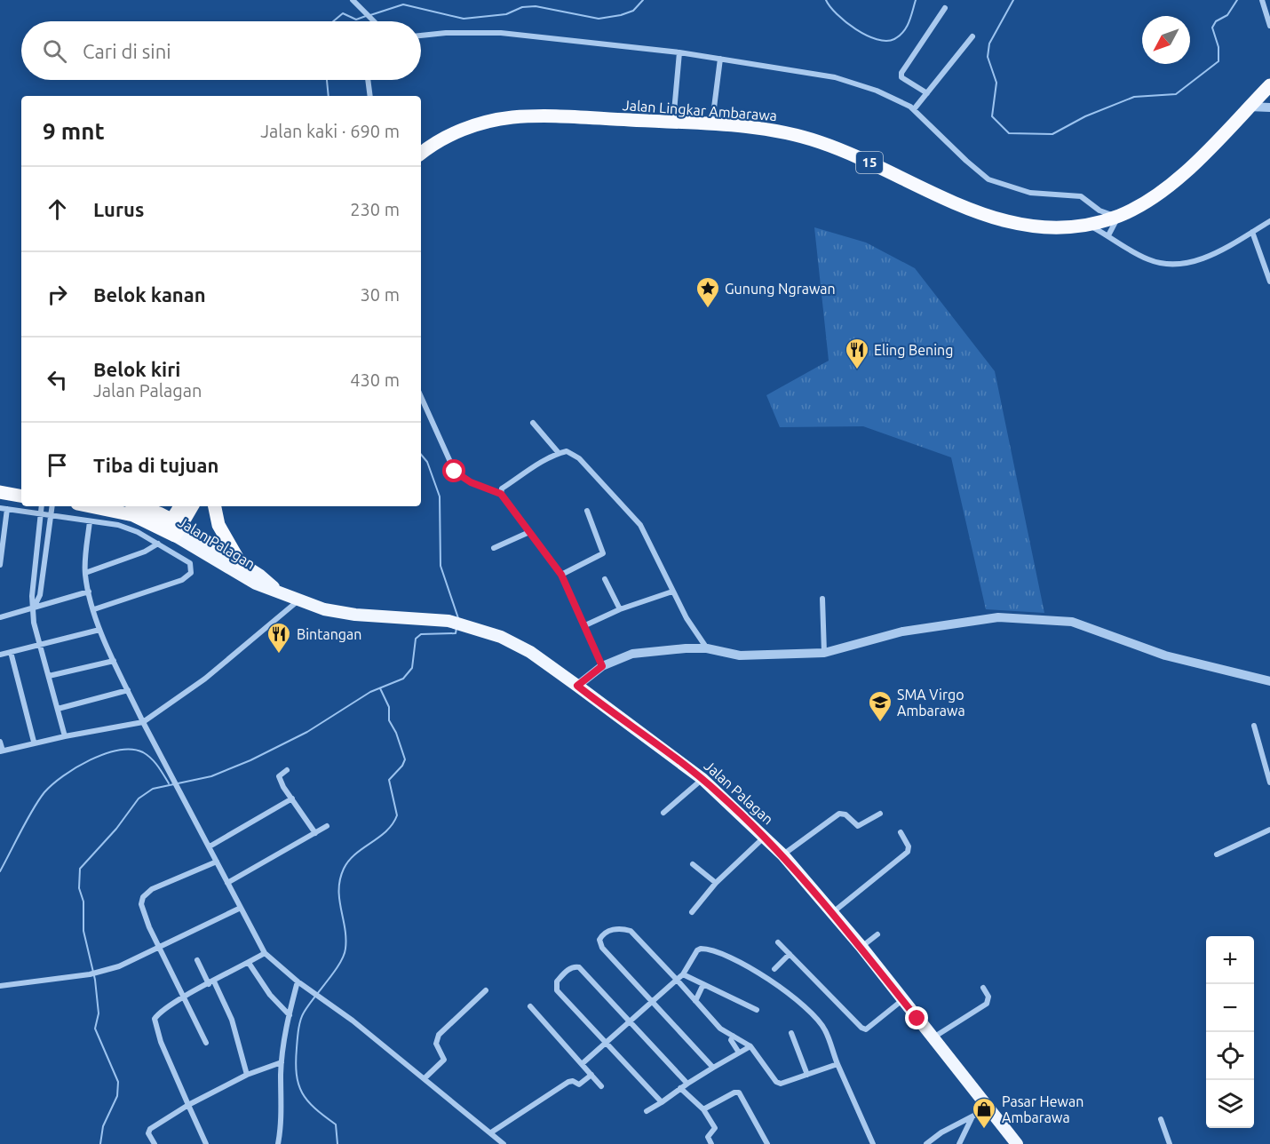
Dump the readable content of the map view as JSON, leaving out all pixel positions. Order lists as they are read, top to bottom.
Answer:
{
  "streets": {
    "highway": ["Jalan Lingkar Ambarawa", "15", "Jalan Palagan"]
  },
  "places": {
    "place": ["Gunung Ngrawan"],
    "restaurant": ["Eling Bening", "Bintangan"],
    "school or university": ["SMA Virgo Ambarawa"],
    "shop": ["Pasar Hewan Ambarawa"]
  },
  "north": "bottom left",
  "page": {
    "search": "Cari di sini",
    "heading": ["9 mnt", "Jalan kaki · 690 m"],
    "list": [
      ["Lurus", "230 m"],
      ["Belok kanan", "30 m"],
      ["Belok kiri", "Jalan Palagan", "430 m"],
      "Tiba di tujuan"
    ],
    "map_buttons": ["+", "−"]
  }
}
